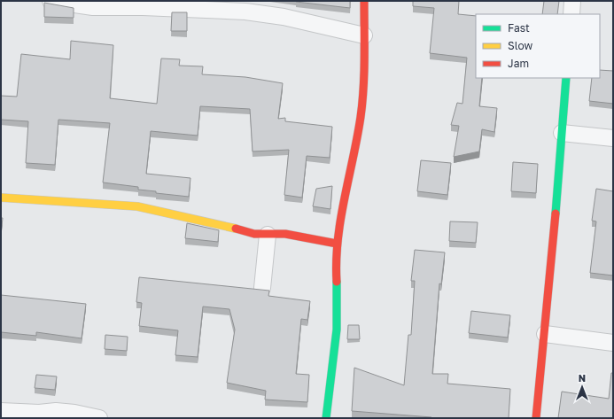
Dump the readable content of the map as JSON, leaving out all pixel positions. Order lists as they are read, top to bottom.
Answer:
{
  "legend": ["Fast", "Slow", "Jam"],
  "north": "top"
}
